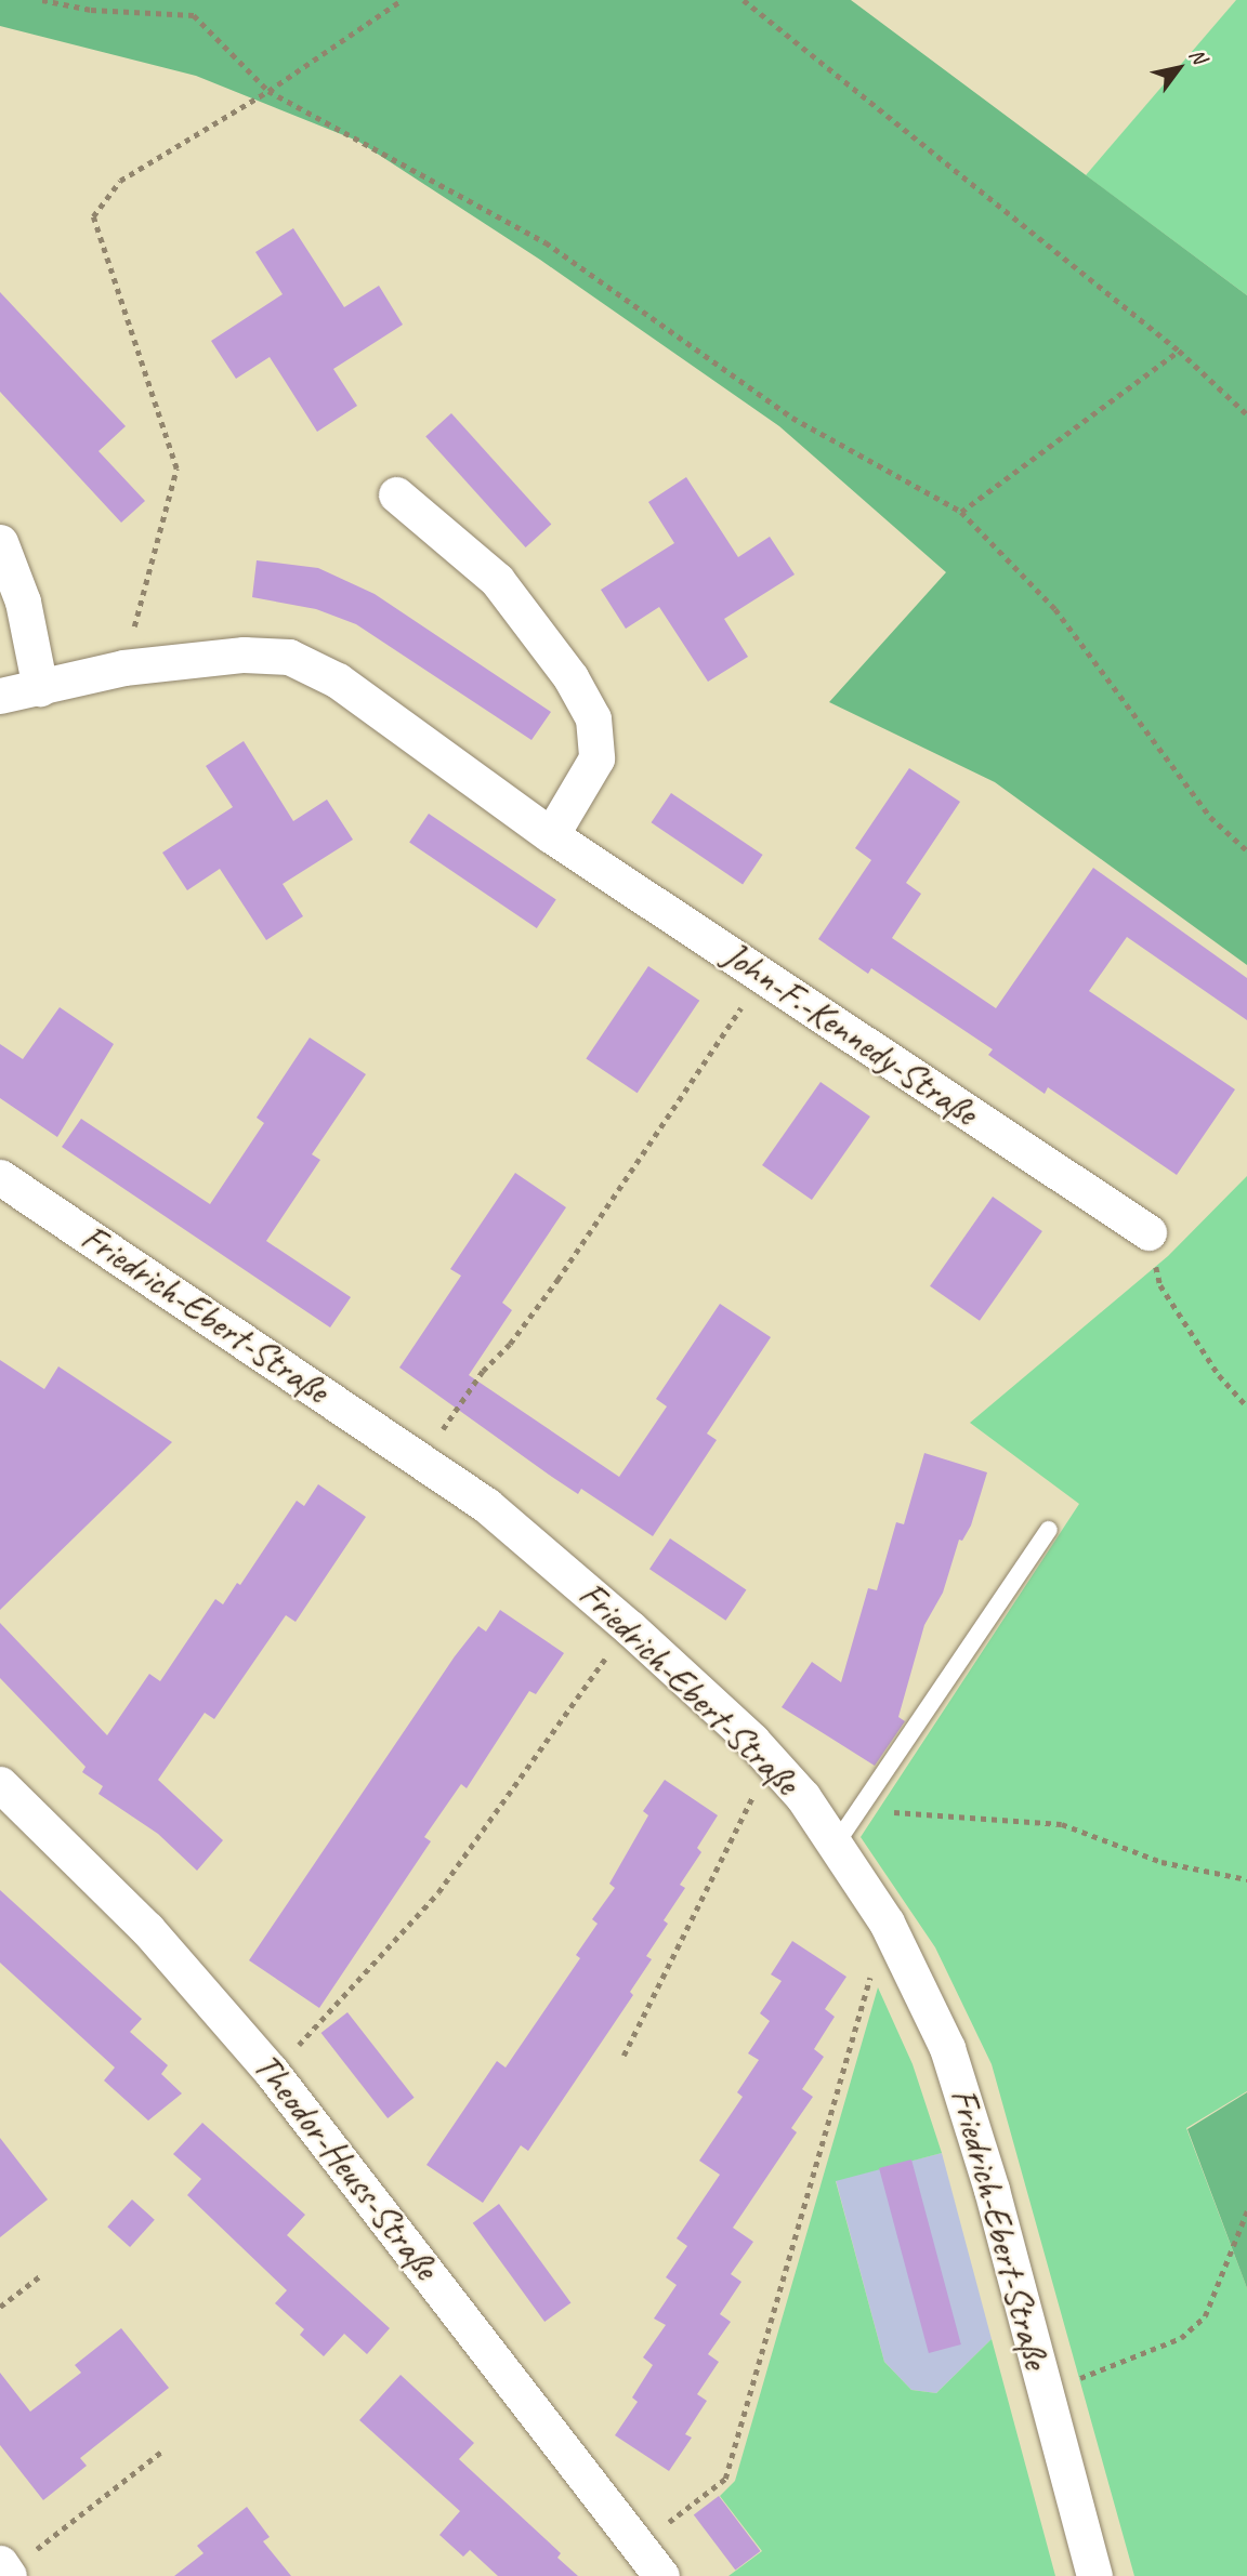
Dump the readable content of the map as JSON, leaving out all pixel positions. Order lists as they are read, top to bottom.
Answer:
{
  "streets": {
    "street": ["John-F.-Kennedy-Straße", "Friedrich-Ebert-Straße", "Theodor-Heuss-Straße"]
  },
  "north": "top right"
}
